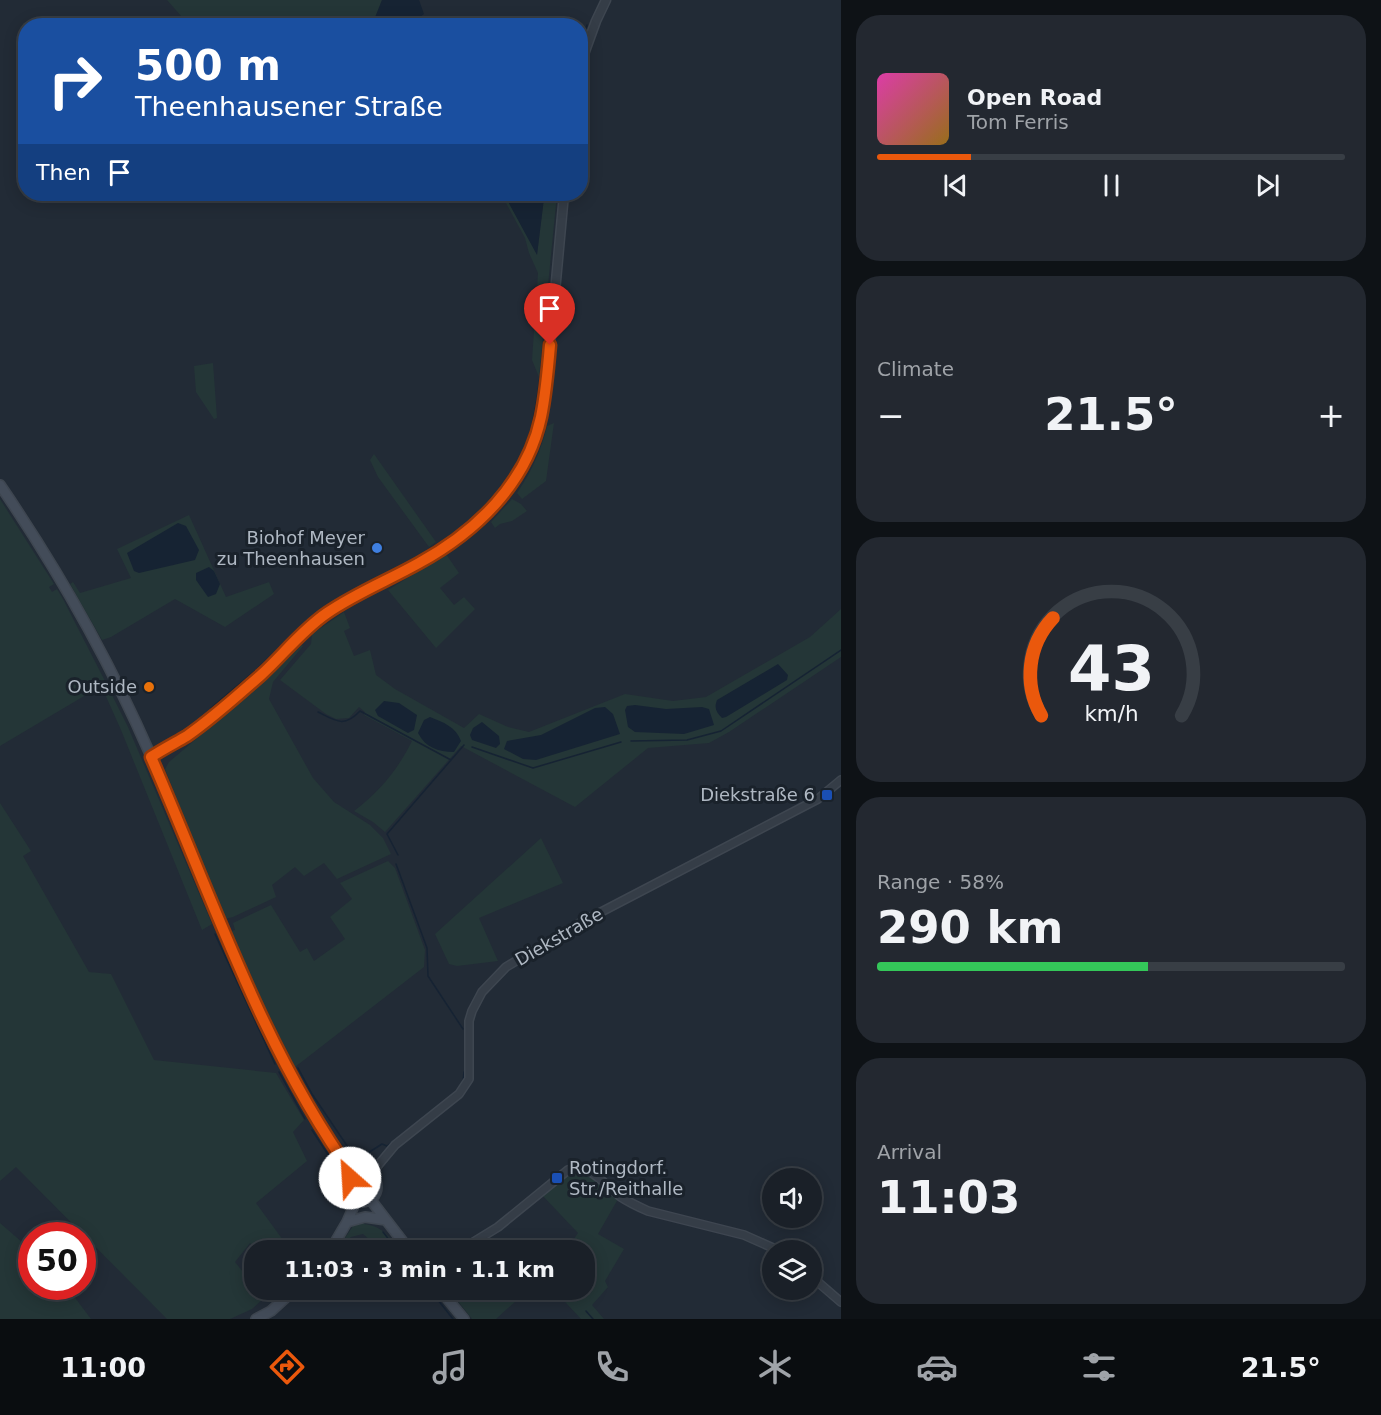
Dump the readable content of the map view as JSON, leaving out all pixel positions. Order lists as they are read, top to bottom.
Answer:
{
  "streets": {
    "street": ["Diekstraße"]
  },
  "places": {
    "other": ["Biohof Meyer zu Theenhausen", "Outside"],
    "transit": ["Diekstraße 6", "Rotingdorf. Str./Reithalle"]
  },
  "page": {
    "turn": ["500 m", "Theenhausener Straße"],
    "song": ["Open Road", "Tom Ferris"],
    "then": "Then",
    "tile": [
      "Climate",
      ["Range · 58%", "290 km"],
      ["Arrival", "11:03"]
    ],
    "heat": ["−", "21.5°", "+"],
    "limit": "50",
    "trip": "11:03 · 3 min · 1.1 km",
    "tabs": ["11:00", "21.5°"],
    "gauge": ["43", "km/h"]
  }
}
